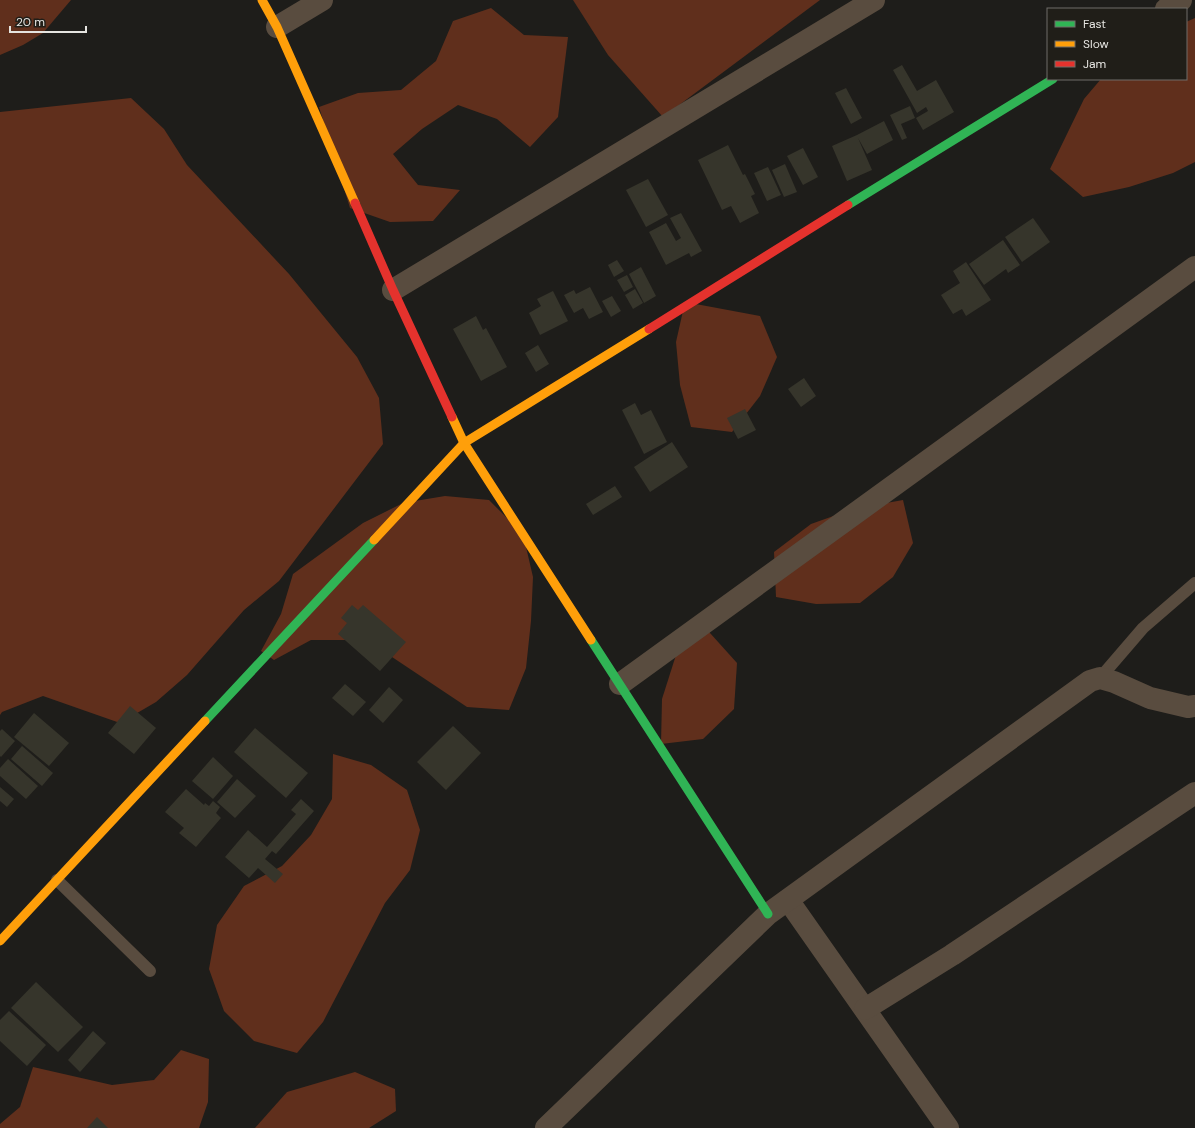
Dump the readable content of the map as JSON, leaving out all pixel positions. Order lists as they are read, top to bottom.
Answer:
{
  "legend": ["Fast", "Slow", "Jam"],
  "scale_bar": "20 m"
}
